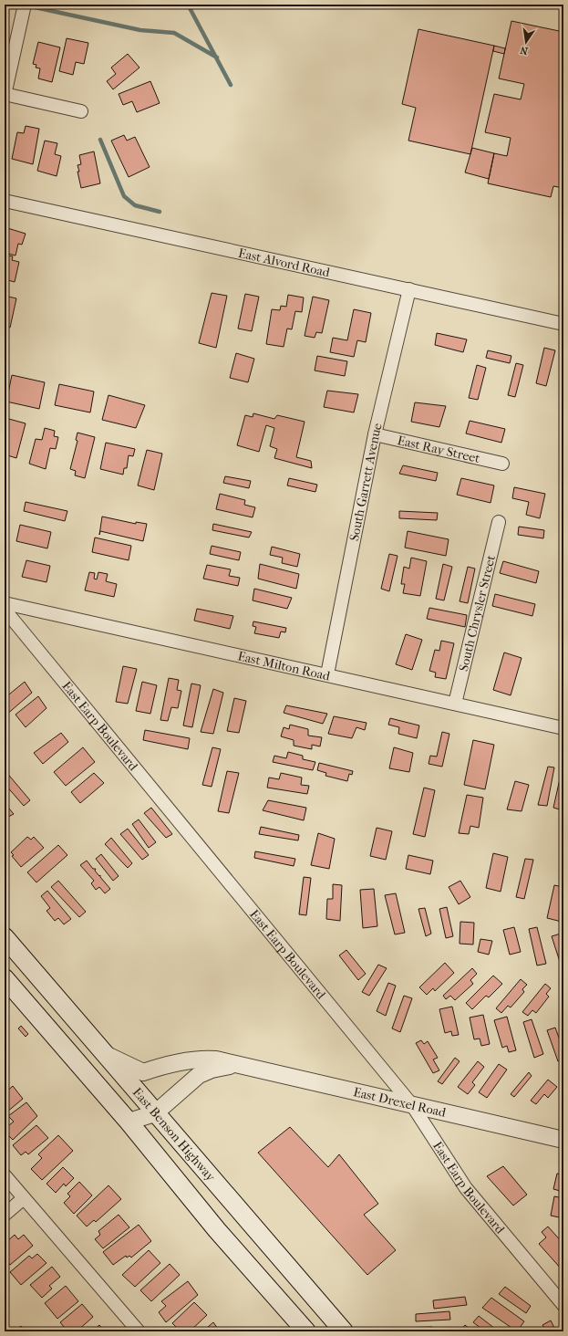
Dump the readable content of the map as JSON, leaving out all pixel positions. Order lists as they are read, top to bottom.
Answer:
{
  "streets": {
    "main road": ["East Benson Highway"],
    "street": [
      "East Alvord Road",
      "East Ray Street",
      "South Garrett Avenue",
      "South Chrysler Street",
      "East Milton Road",
      "East Earp Boulevard",
      "East Drexel Road"
    ]
  },
  "crossings": [
    ["East Alvord Road", "South Garrett Avenue"],
    ["East Ray Street", "South Garrett Avenue"],
    ["South Garrett Avenue", "East Milton Road"],
    ["South Chrysler Street", "East Milton Road"],
    ["East Earp Boulevard", "East Drexel Road"],
    ["East Drexel Road", "East Benson Highway"]
  ],
  "north": "bottom"
}
